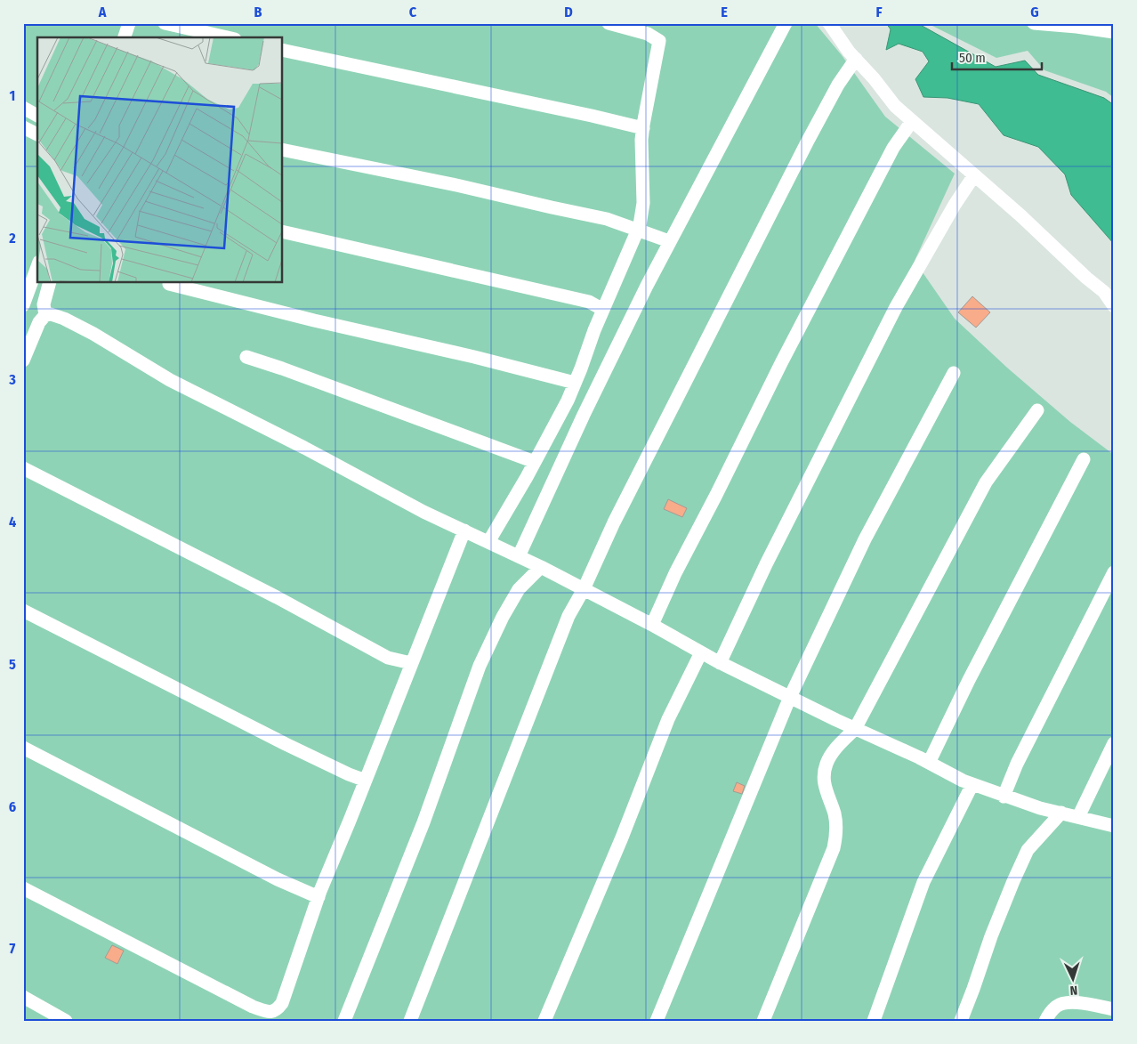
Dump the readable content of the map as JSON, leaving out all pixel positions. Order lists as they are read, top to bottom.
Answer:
{
  "scale_bar": "50 m",
  "north": "bottom",
  "grid": {
    "columns": [
      "A",
      "B",
      "C",
      "D",
      "E",
      "F",
      "G"
    ],
    "rows": [
      "1",
      "2",
      "3",
      "4",
      "5",
      "6",
      "7"
    ]
  }
}
